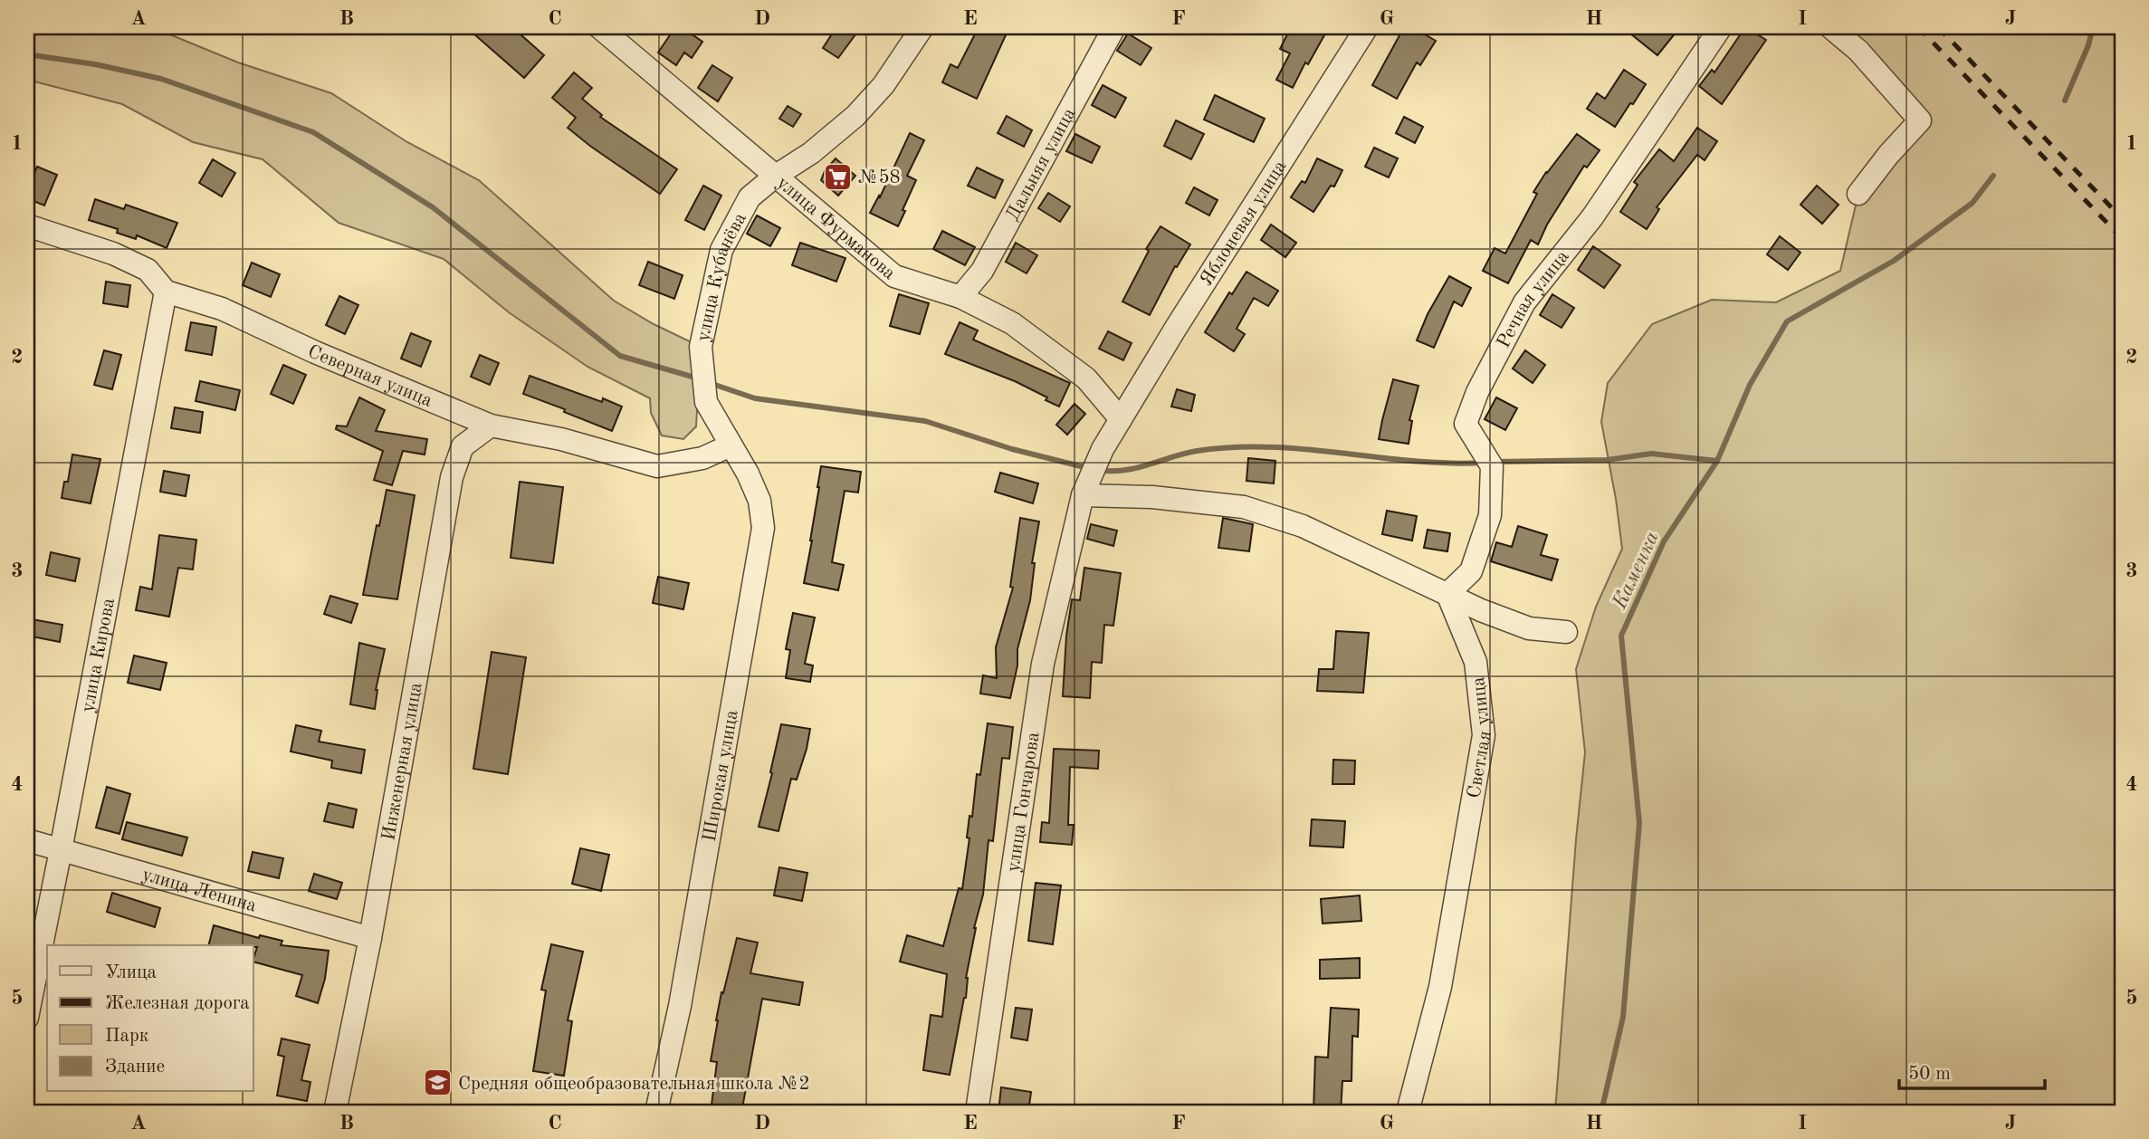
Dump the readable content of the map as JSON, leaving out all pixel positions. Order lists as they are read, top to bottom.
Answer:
{
  "streets": {
    "street": [
      "Дальняя улица",
      "Яблоневая улица",
      "улица Фурманова",
      "улица Кубанёва",
      "Речная улица",
      "Северная улица",
      "улица Кирова",
      "Светлая улица",
      "Инженерная улица",
      "Широкая улица",
      "улица Гончарова",
      "улица Ленина"
    ]
  },
  "crossings": [
    ["Дальняя улица", "улица Фурманова"],
    ["Яблоневая улица", "улица Фурманова"],
    ["Яблоневая улица", "улица Гончарова"],
    ["улица Фурманова", "улица Кубанёва"],
    ["улица Кубанёва", "Северная улица"],
    ["улица Кубанёва", "Широкая улица"],
    ["Речная улица", "Светлая улица"],
    ["Северная улица", "улица Кирова"],
    ["Северная улица", "Инженерная улица"],
    ["Северная улица", "Широкая улица"],
    ["улица Кирова", "улица Ленина"],
    ["Инженерная улица", "улица Ленина"]
  ],
  "water": ["Каменка"],
  "places": {
    "supermarket": ["№58"],
    "school or university": ["Средняя общеобразовательная школа №2"]
  },
  "legend": [
    "Улица",
    "Железная дорога",
    "Парк",
    "Здание"
  ],
  "scale_bar": "50 m",
  "grid": {
    "columns": [
      "A",
      "B",
      "C",
      "D",
      "E",
      "F",
      "G",
      "H",
      "I",
      "J"
    ],
    "rows": [
      "1",
      "2",
      "3",
      "4",
      "5"
    ]
  }
}
